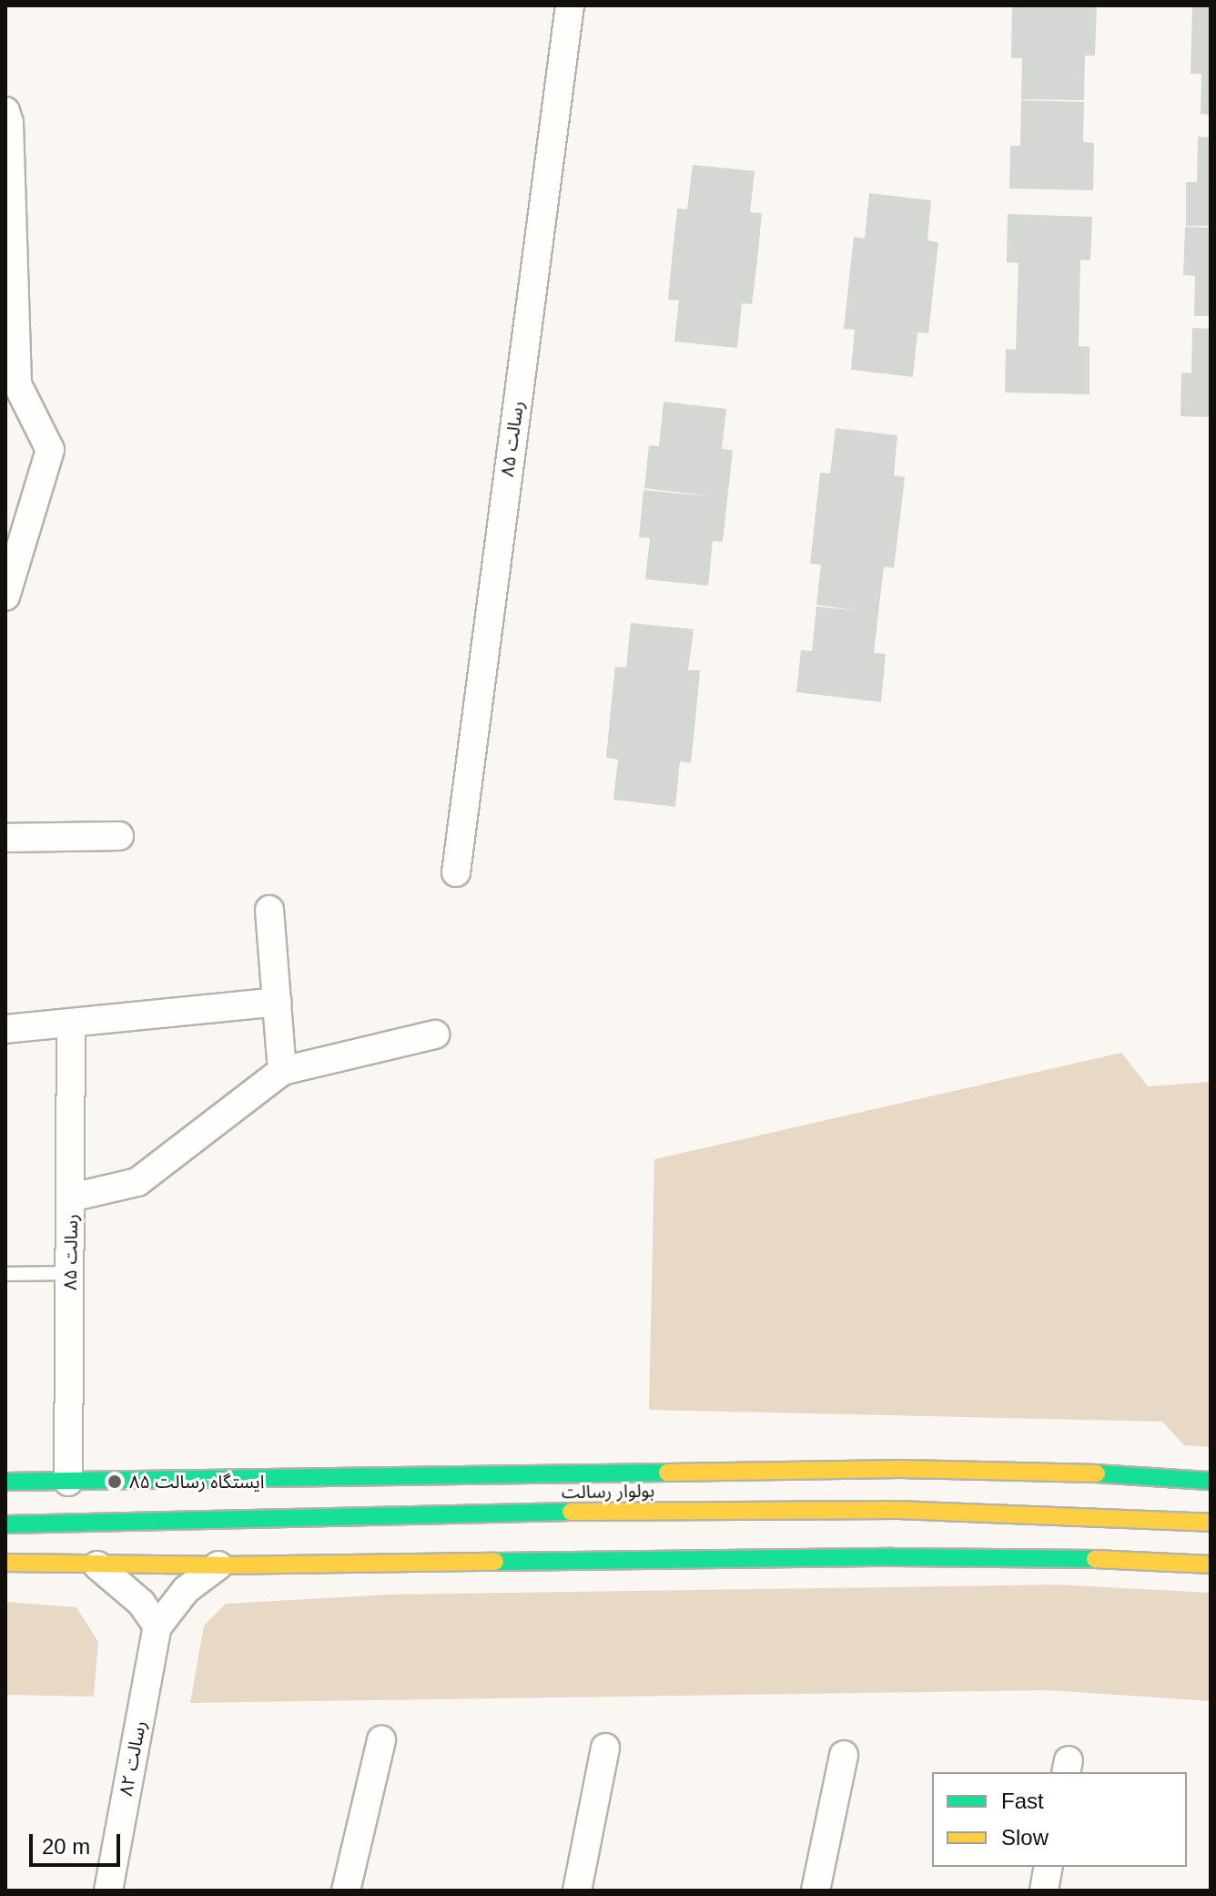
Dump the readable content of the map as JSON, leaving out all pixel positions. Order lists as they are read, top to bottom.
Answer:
{
  "streets": {
    "main road": ["بولوار رسالت"],
    "street": ["رسالت ۸۵", "رسالت ۸۲"]
  },
  "crossings": [
    ["رسالت ۸۵", "بولوار رسالت"]
  ],
  "places": ["ایستگاه رسالت ۸۵"],
  "legend": ["Fast", "Slow"],
  "scale_bar": "20 m"
}
